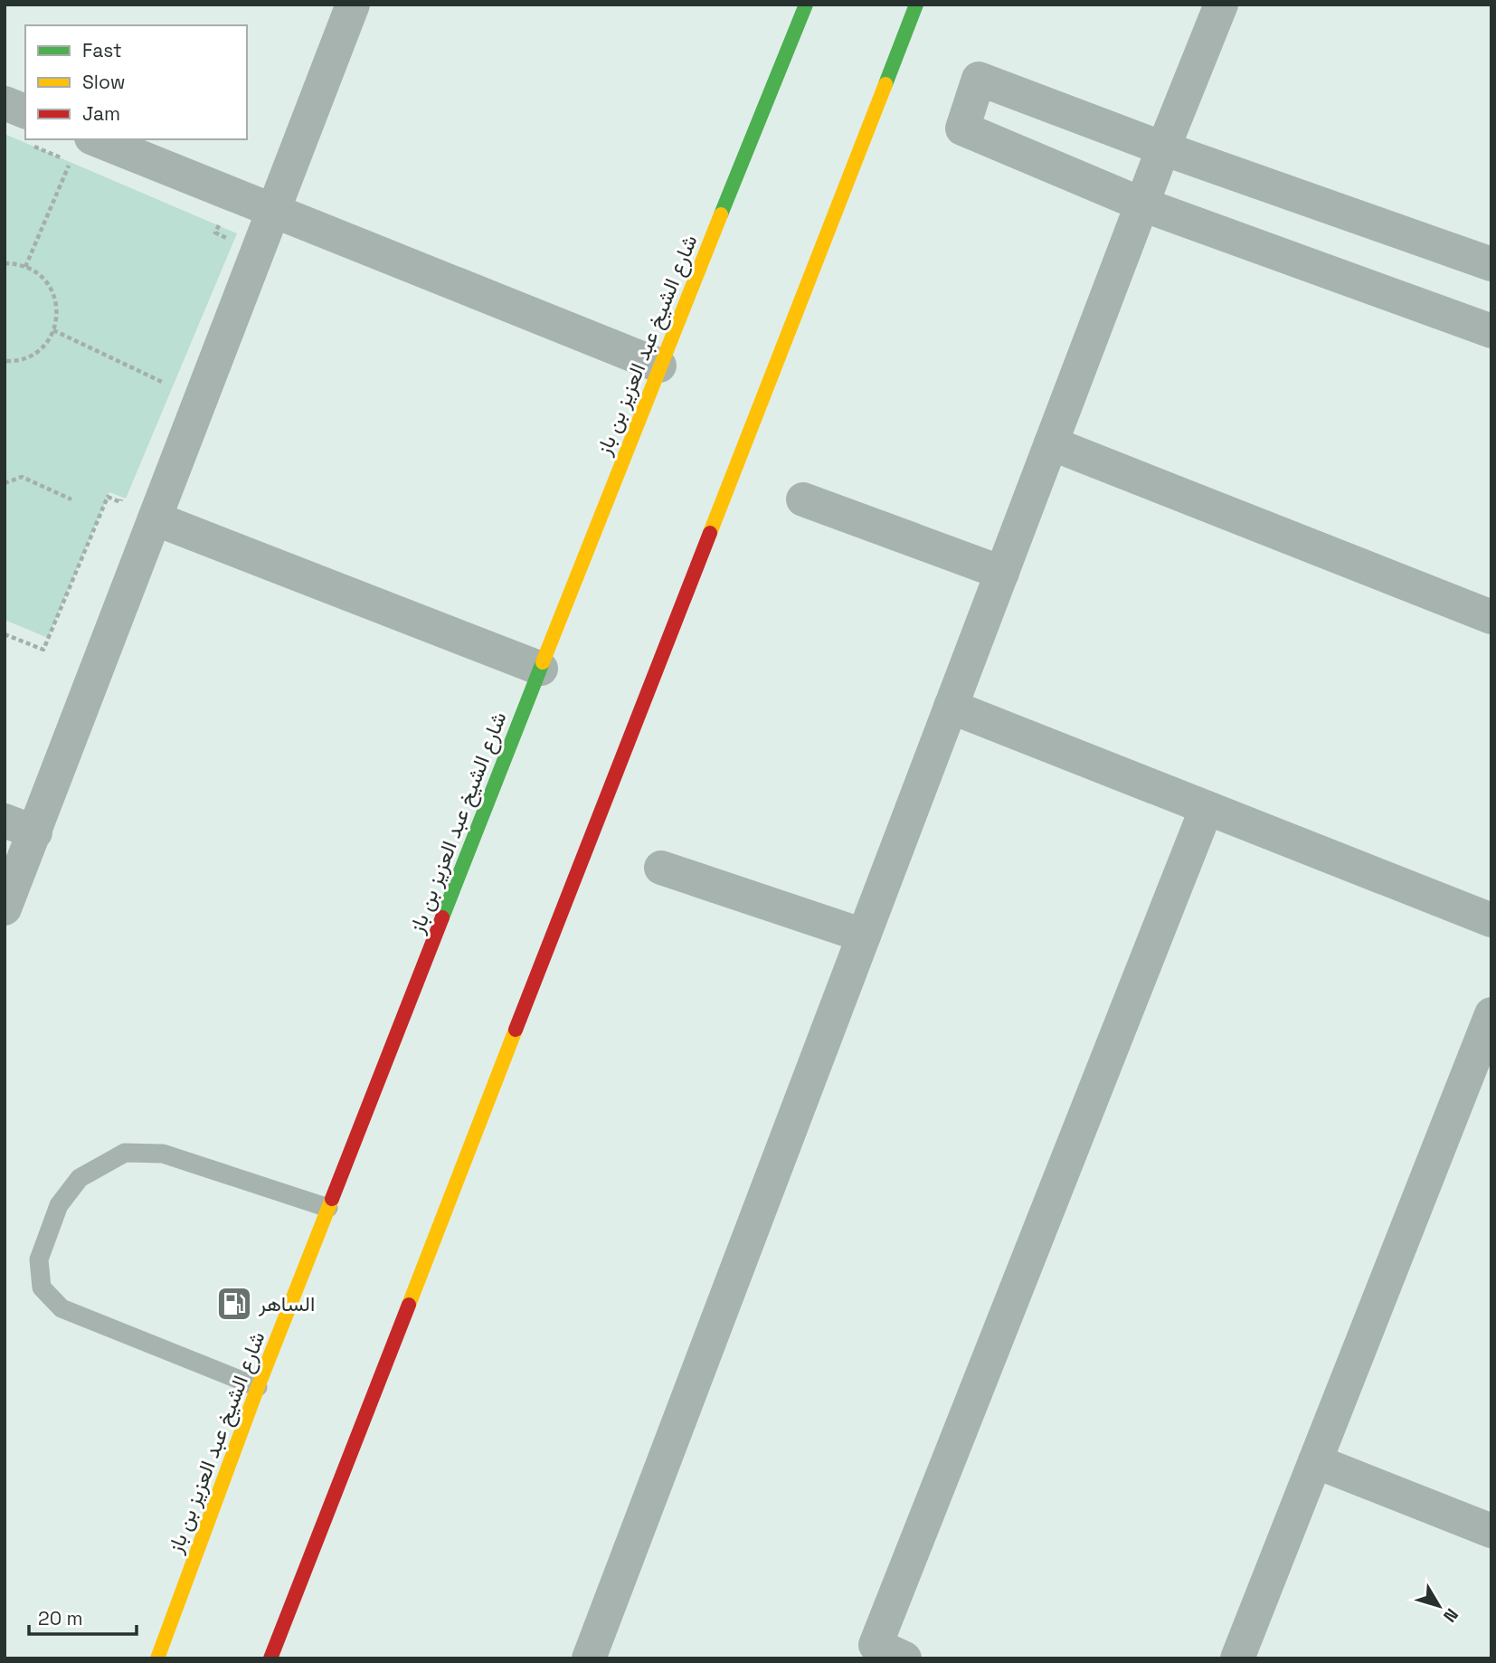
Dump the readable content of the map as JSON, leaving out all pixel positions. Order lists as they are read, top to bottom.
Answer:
{
  "streets": {
    "main road": ["شارع الشيخ عبد العزيز بن باز"]
  },
  "places": {
    "fuel station": ["الساهر"]
  },
  "legend": ["Fast", "Slow", "Jam"],
  "scale_bar": "20 m",
  "north": "bottom right"
}
